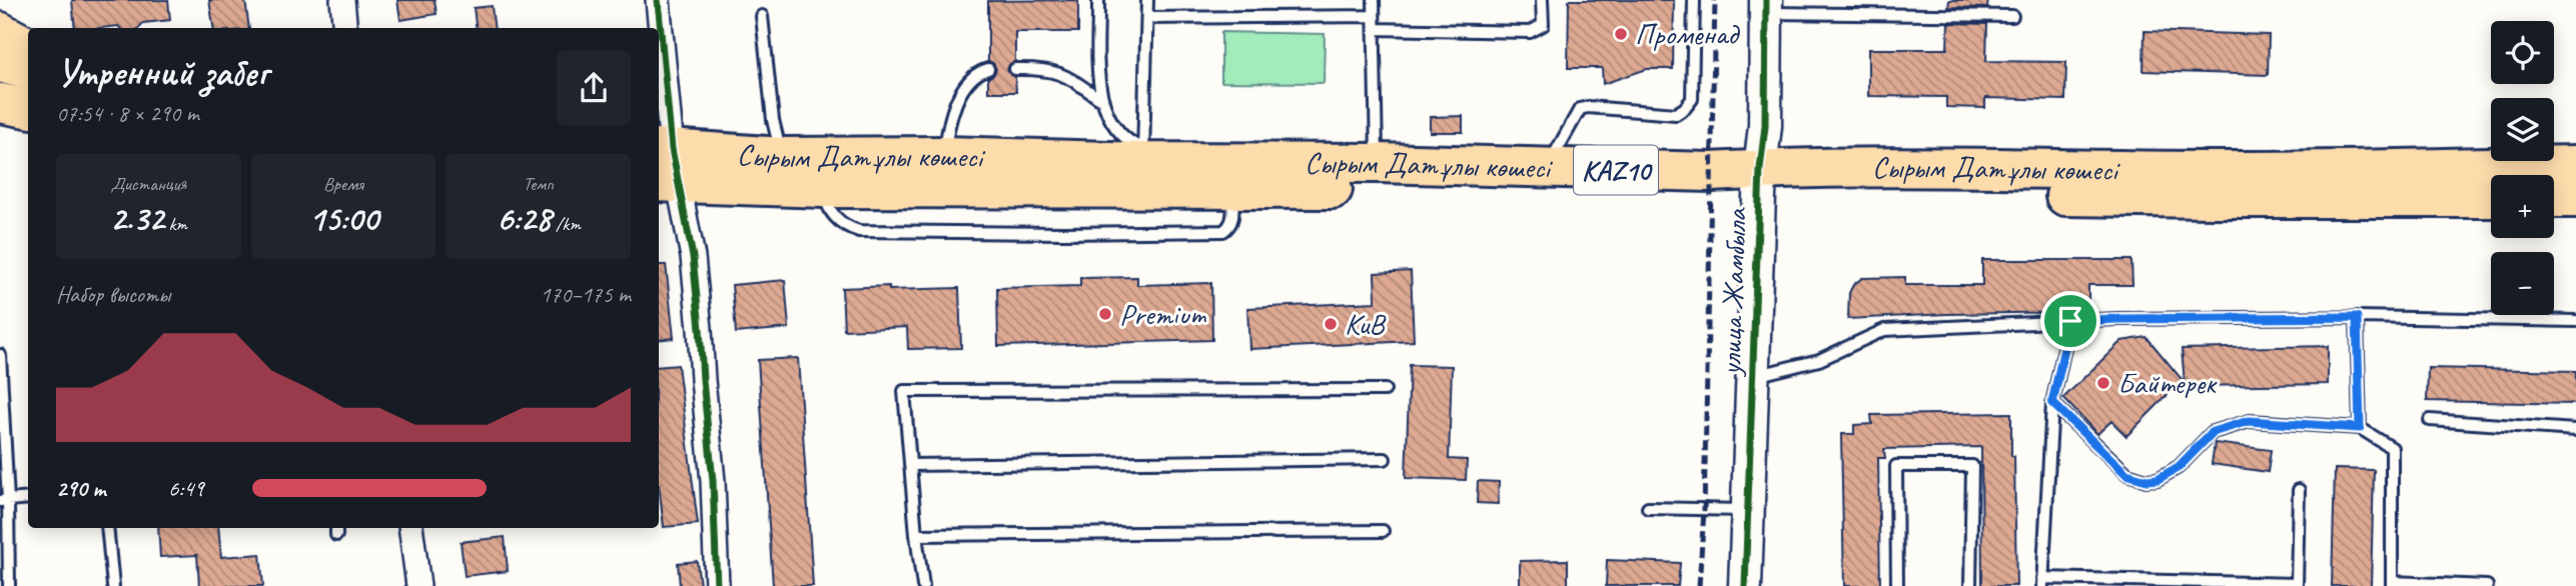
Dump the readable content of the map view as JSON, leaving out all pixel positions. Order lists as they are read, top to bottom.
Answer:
{
  "streets": {
    "highway": ["Сырым Датұлы көшесі", "KAZ10"],
    "street": ["улица Жамбыла"]
  },
  "crossings": [
    ["Сырым Датұлы көшесі", "улица Жамбыла"]
  ],
  "places": [
    "Променад",
    "Premium",
    "КиВ",
    "Байтерек"
  ],
  "page": {
    "map_buttons": ["+", "−"],
    "heading": ["Утренний забег", "07:54 · 8 × 290 m"],
    "stats": [
      ["Дистанция", "2.32 km"],
      ["Время", "15:00"],
      ["Темп", "6:28 /km"]
    ],
    "chart": ["Набор высоты", "170–175 m"],
    "list": [
      {
        "name": "290 m",
        "note": "6:49"
      }
    ]
  }
}
